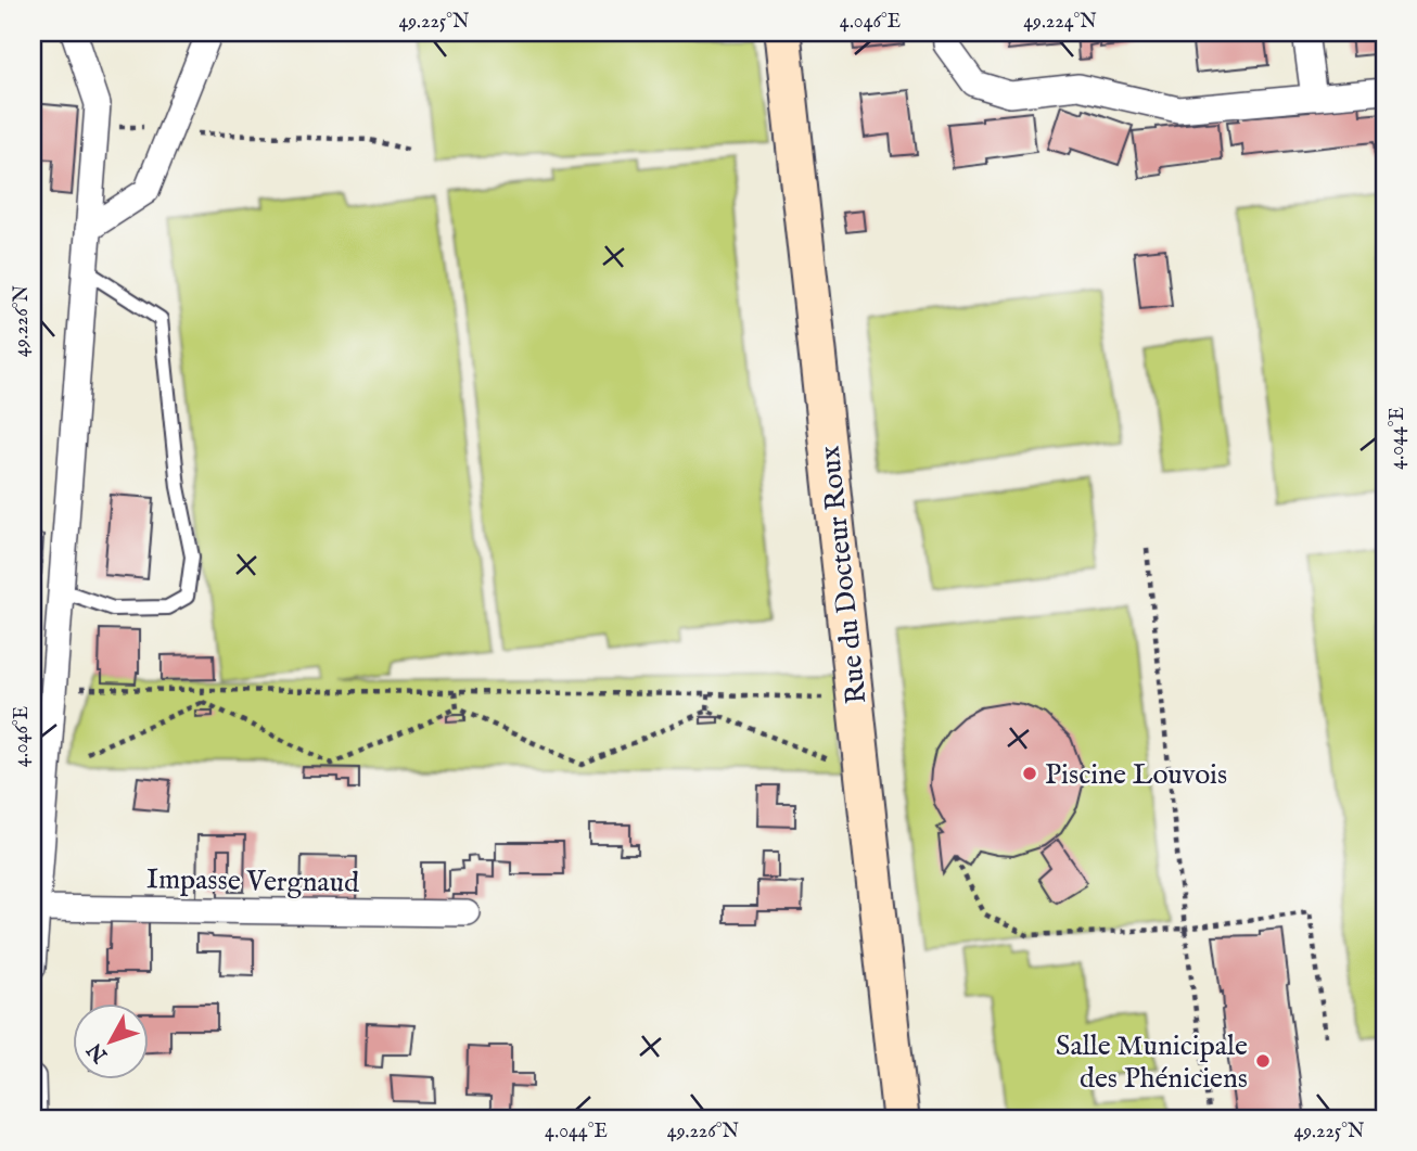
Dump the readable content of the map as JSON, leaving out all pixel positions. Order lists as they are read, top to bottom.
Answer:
{
  "streets": {
    "street": ["Rue du Docteur Roux", "Impasse Vergnaud"]
  },
  "places": ["Piscine Louvois", "Salle Municipale des Phéniciens"],
  "north": "bottom left",
  "coordinates": [
    "49.225°N",
    "4.046°E",
    "49.224°N",
    "49.226°N",
    "4.044°E"
  ]
}
